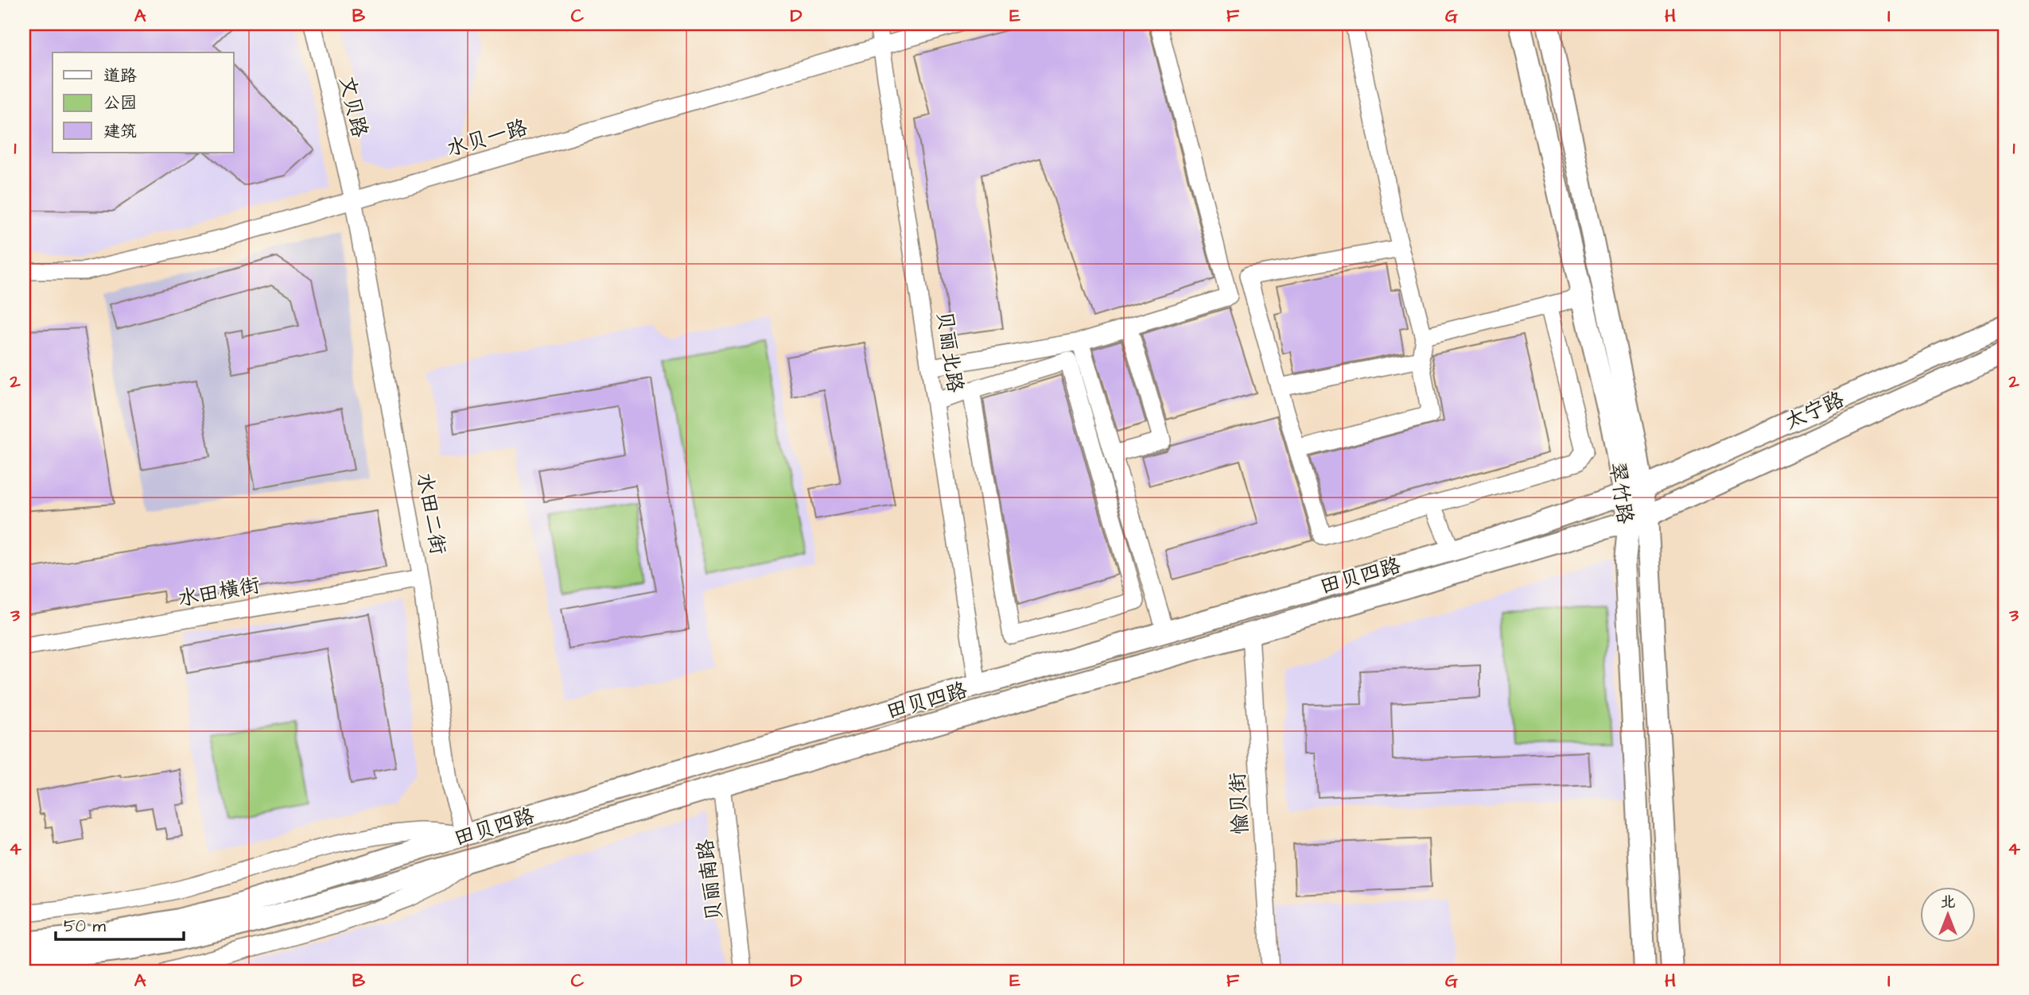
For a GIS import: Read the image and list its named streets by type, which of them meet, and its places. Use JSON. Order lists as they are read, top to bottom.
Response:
{
  "streets": {
    "main road": ["太宁路", "翠竹路", "田贝四路"],
    "street": [
      "文贝路",
      "水贝一路",
      "贝丽北路",
      "水田二街",
      "水田横街",
      "愉贝街",
      "贝丽南路"
    ]
  },
  "crossings": [
    ["文贝路", "水贝一路"],
    ["文贝路", "水田二街"],
    ["水贝一路", "贝丽北路"],
    ["水贝一路", "水田二街"],
    ["贝丽北路", "田贝四路"],
    ["太宁路", "翠竹路"],
    ["太宁路", "田贝四路"],
    ["翠竹路", "田贝四路"],
    ["水田二街", "田贝四路"],
    ["水田二街", "水田横街"],
    ["田贝四路", "愉贝街"],
    ["田贝四路", "贝丽南路"]
  ],
  "legend": ["道路", "公园", "建筑"],
  "scale_bar": "50 m",
  "north": "top",
  "grid": {
    "columns": [
      "A",
      "B",
      "C",
      "D",
      "E",
      "F",
      "G",
      "H",
      "I"
    ],
    "rows": [
      "1",
      "2",
      "3",
      "4"
    ]
  }
}
